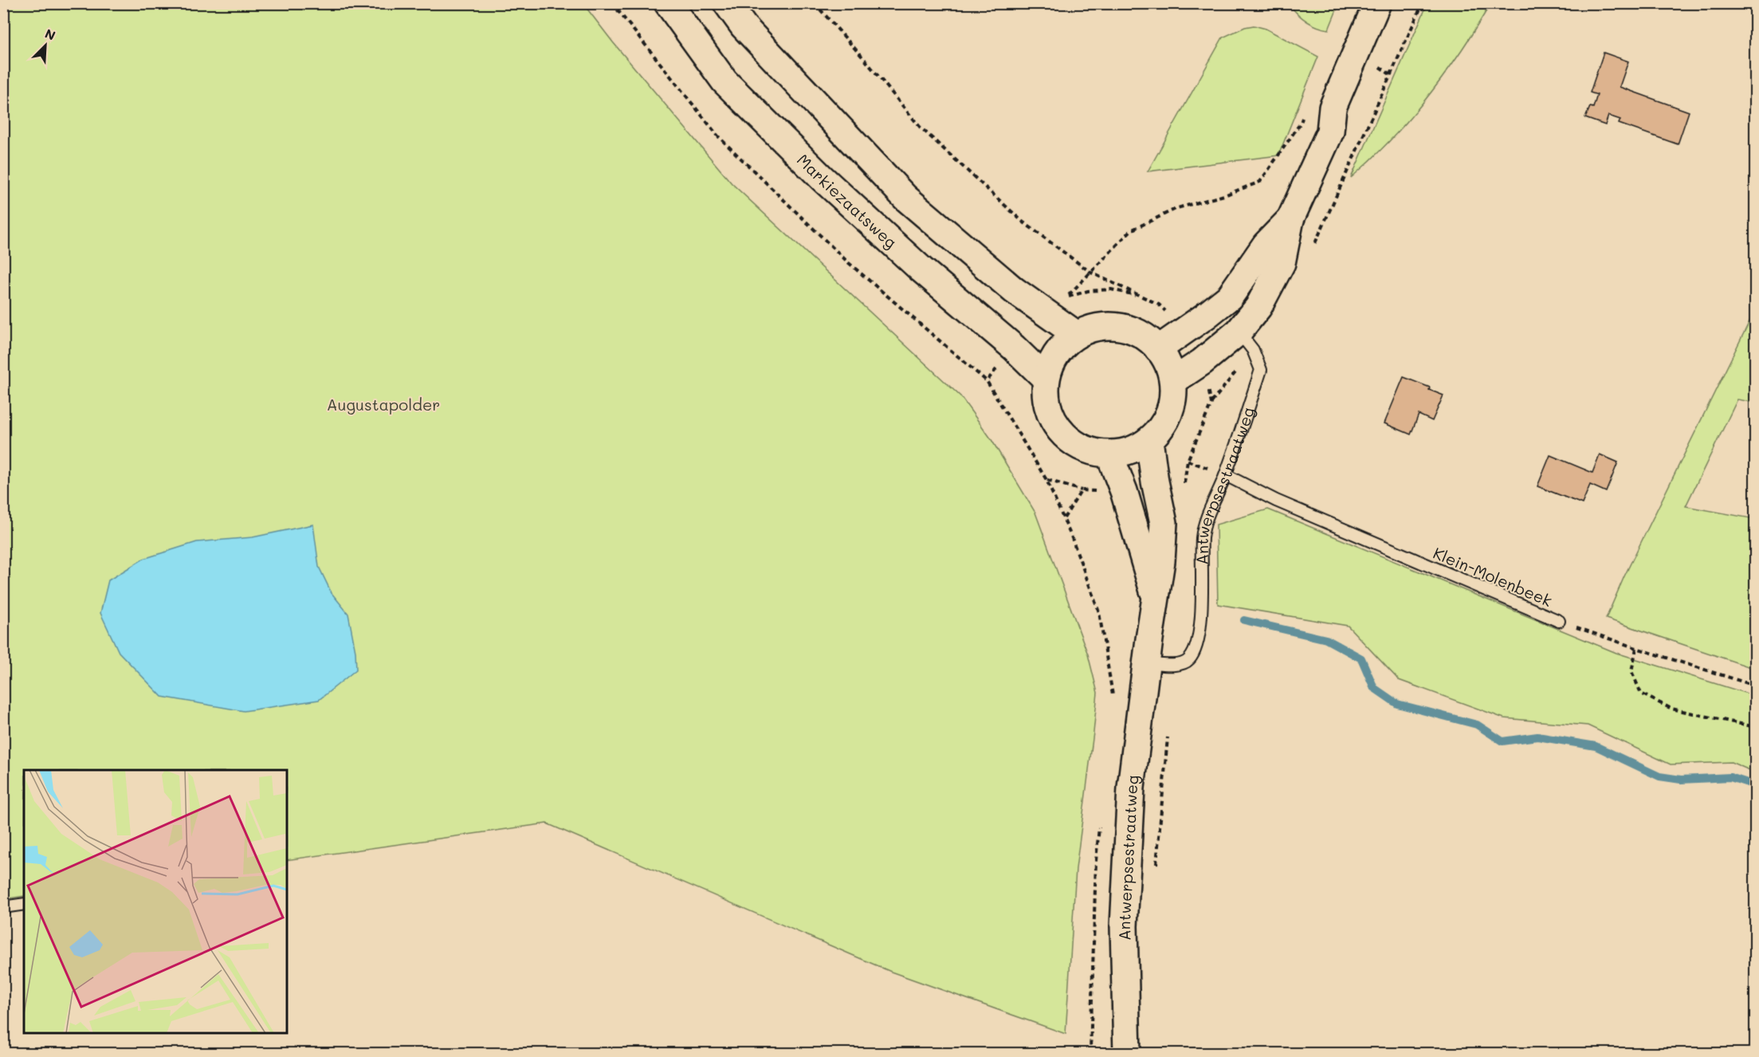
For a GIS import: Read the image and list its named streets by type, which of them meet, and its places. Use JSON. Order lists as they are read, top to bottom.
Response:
{
  "streets": {
    "main road": ["Markiezaatsweg", "Antwerpsestraatweg"],
    "lane": ["Klein-Molenbeek"]
  },
  "crossings": [
    ["Markiezaatsweg", "Antwerpsestraatweg"],
    ["Antwerpsestraatweg", "Klein-Molenbeek"]
  ],
  "parks": ["Augustapolder"],
  "north": "top right"
}
